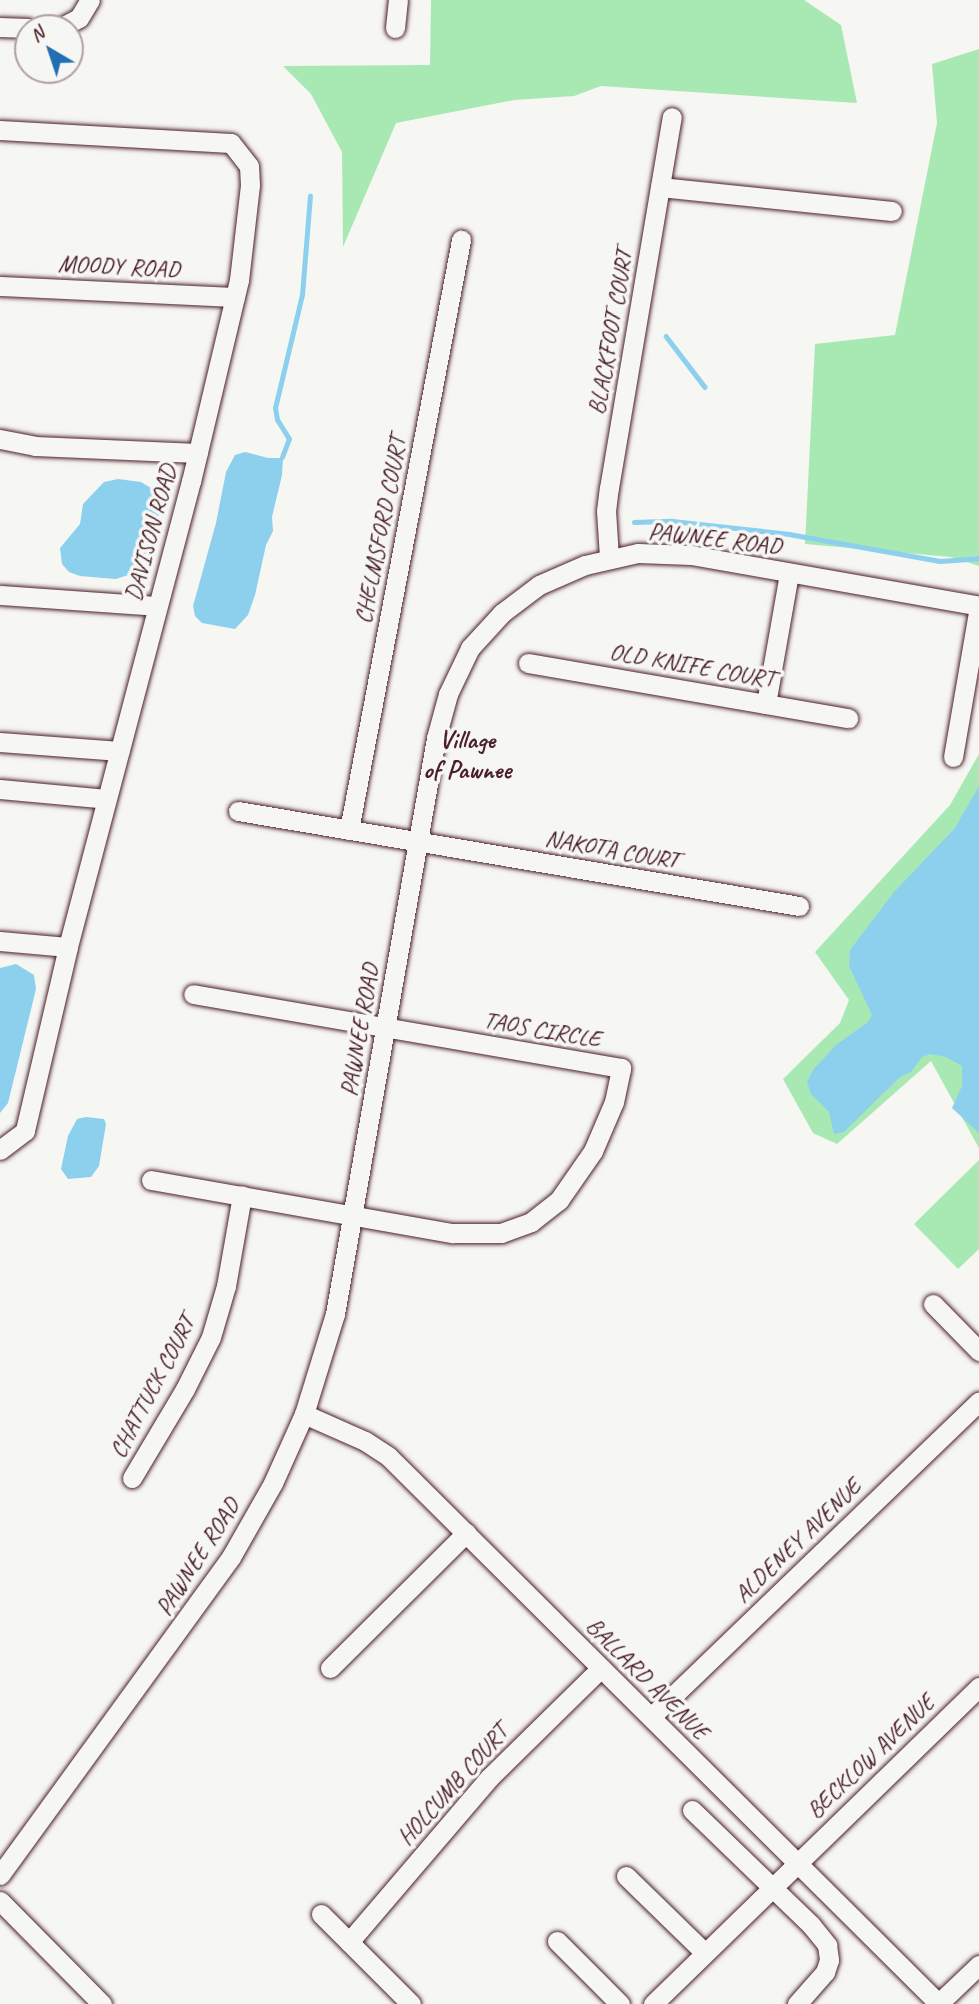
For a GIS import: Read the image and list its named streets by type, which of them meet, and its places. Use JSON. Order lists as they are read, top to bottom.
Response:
{
  "streets": {
    "street": [
      "MOODY ROAD",
      "BLACKFOOT COURT",
      "CHELMSFORD COURT",
      "DAVISON ROAD",
      "PAWNEE ROAD",
      "OLD KNIFE COURT",
      "NAKOTA COURT",
      "TAOS CIRCLE",
      "CHATTUCK COURT",
      "ALDENEY AVENUE",
      "BALLARD AVENUE",
      "BECKLOW AVENUE",
      "HOLCUMB COURT"
    ]
  },
  "crossings": [
    ["MOODY ROAD", "DAVISON ROAD"],
    ["BLACKFOOT COURT", "PAWNEE ROAD"],
    ["CHELMSFORD COURT", "NAKOTA COURT"],
    ["PAWNEE ROAD", "NAKOTA COURT"],
    ["PAWNEE ROAD", "TAOS CIRCLE"],
    ["PAWNEE ROAD", "BALLARD AVENUE"],
    ["ALDENEY AVENUE", "BALLARD AVENUE"],
    ["BALLARD AVENUE", "BECKLOW AVENUE"],
    ["BALLARD AVENUE", "HOLCUMB COURT"]
  ],
  "districts": ["Village of Pawnee"],
  "north": "top left"
}
